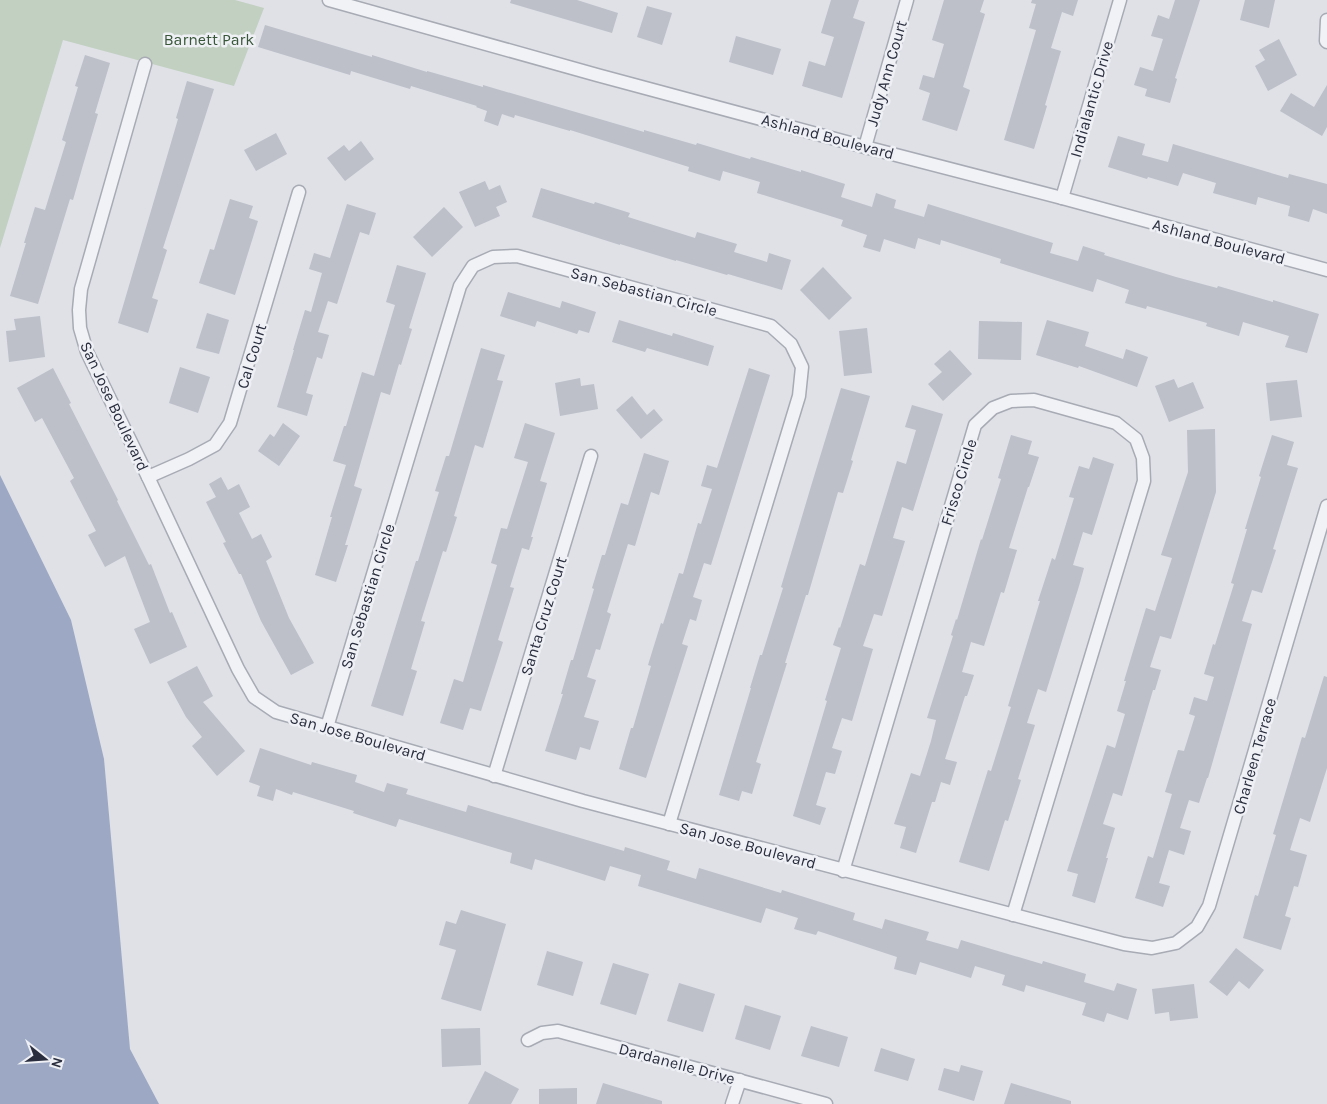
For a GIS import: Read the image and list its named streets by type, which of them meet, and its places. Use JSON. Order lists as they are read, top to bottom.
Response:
{
  "streets": {
    "street": [
      "Judy Ann Court",
      "Indialantic Drive",
      "Ashland Boulevard",
      "San Sebastian Circle",
      "Cal Court",
      "San Jose Boulevard",
      "Frisco Circle",
      "Santa Cruz Court",
      "Charleen Terrace",
      "Dardanelle Drive"
    ]
  },
  "crossings": [
    ["Judy Ann Court", "Ashland Boulevard"],
    ["Indialantic Drive", "Ashland Boulevard"],
    ["San Sebastian Circle", "San Jose Boulevard"],
    ["Cal Court", "San Jose Boulevard"],
    ["San Jose Boulevard", "Frisco Circle"],
    ["San Jose Boulevard", "Santa Cruz Court"],
    ["San Jose Boulevard", "Charleen Terrace"]
  ],
  "parks": ["Barnett Park"],
  "north": "right"
}
